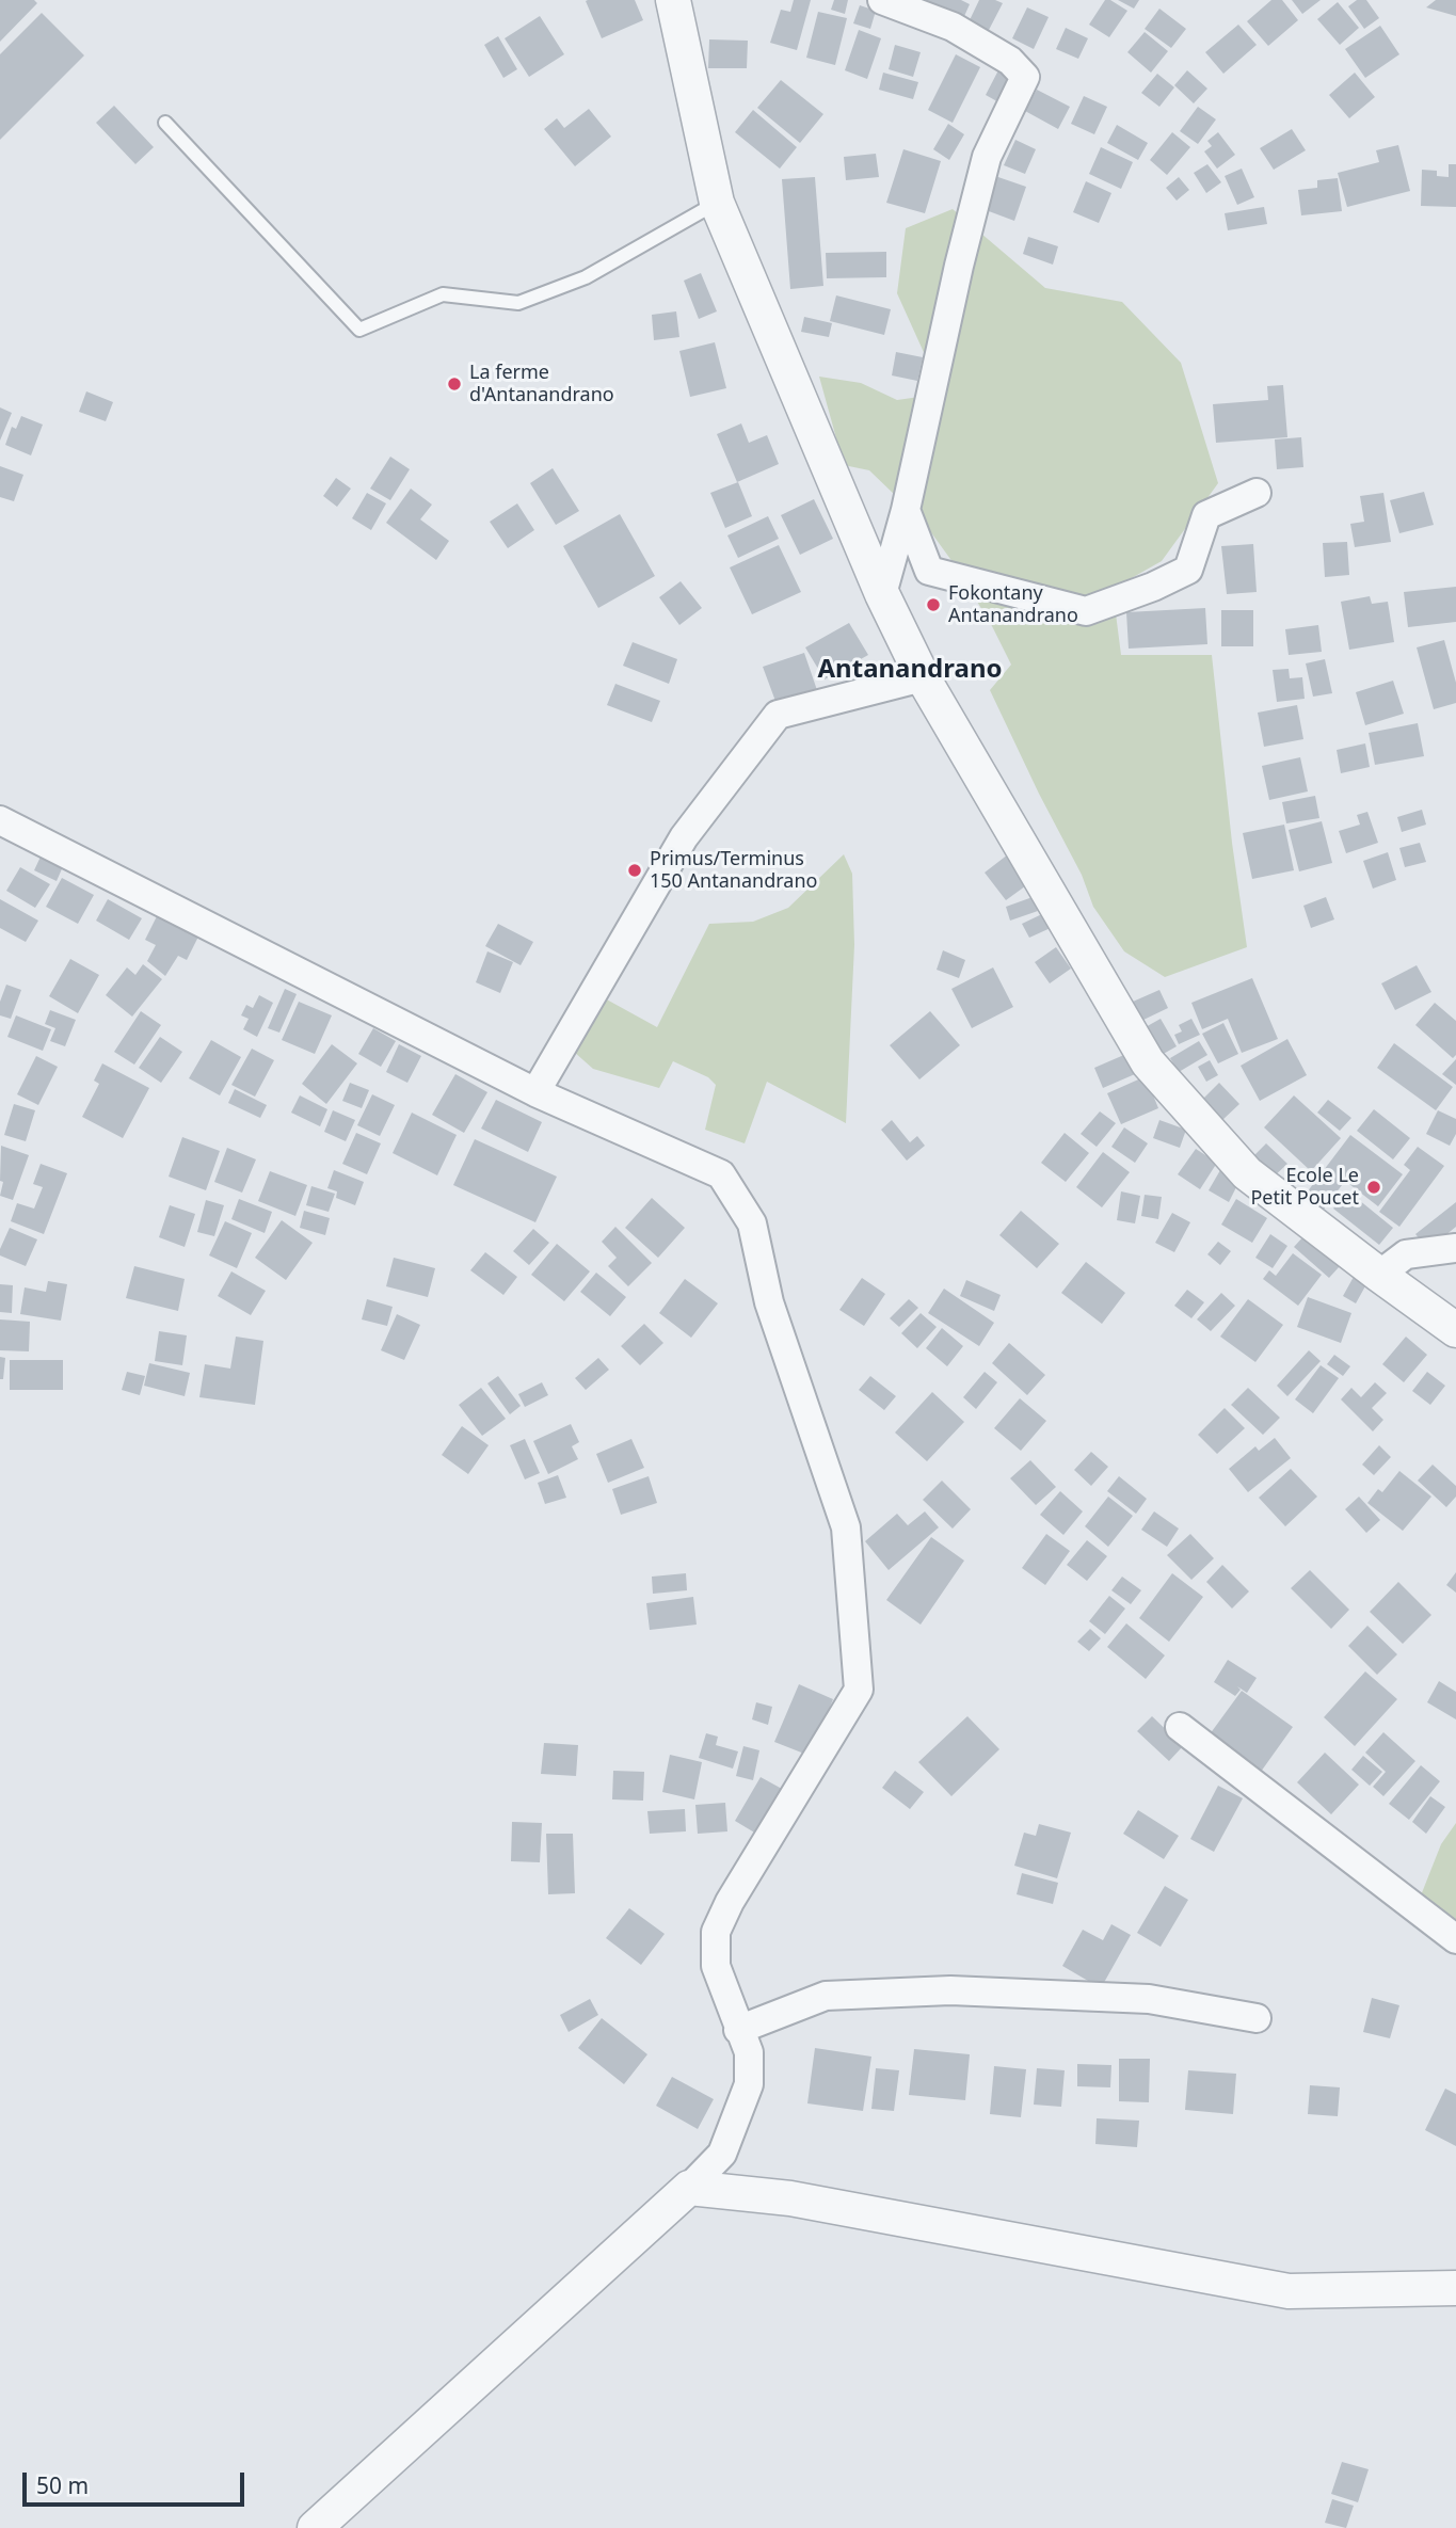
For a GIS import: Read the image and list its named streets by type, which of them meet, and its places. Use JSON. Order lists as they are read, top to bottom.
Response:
{
  "districts": ["Antanandrano"],
  "places": [
    "La ferme d'Antanandrano",
    "Fokontany Antanandrano",
    "Primus/Terminus 150 Antanandrano",
    "Ecole Le Petit Poucet"
  ],
  "scale_bar": "50 m"
}
